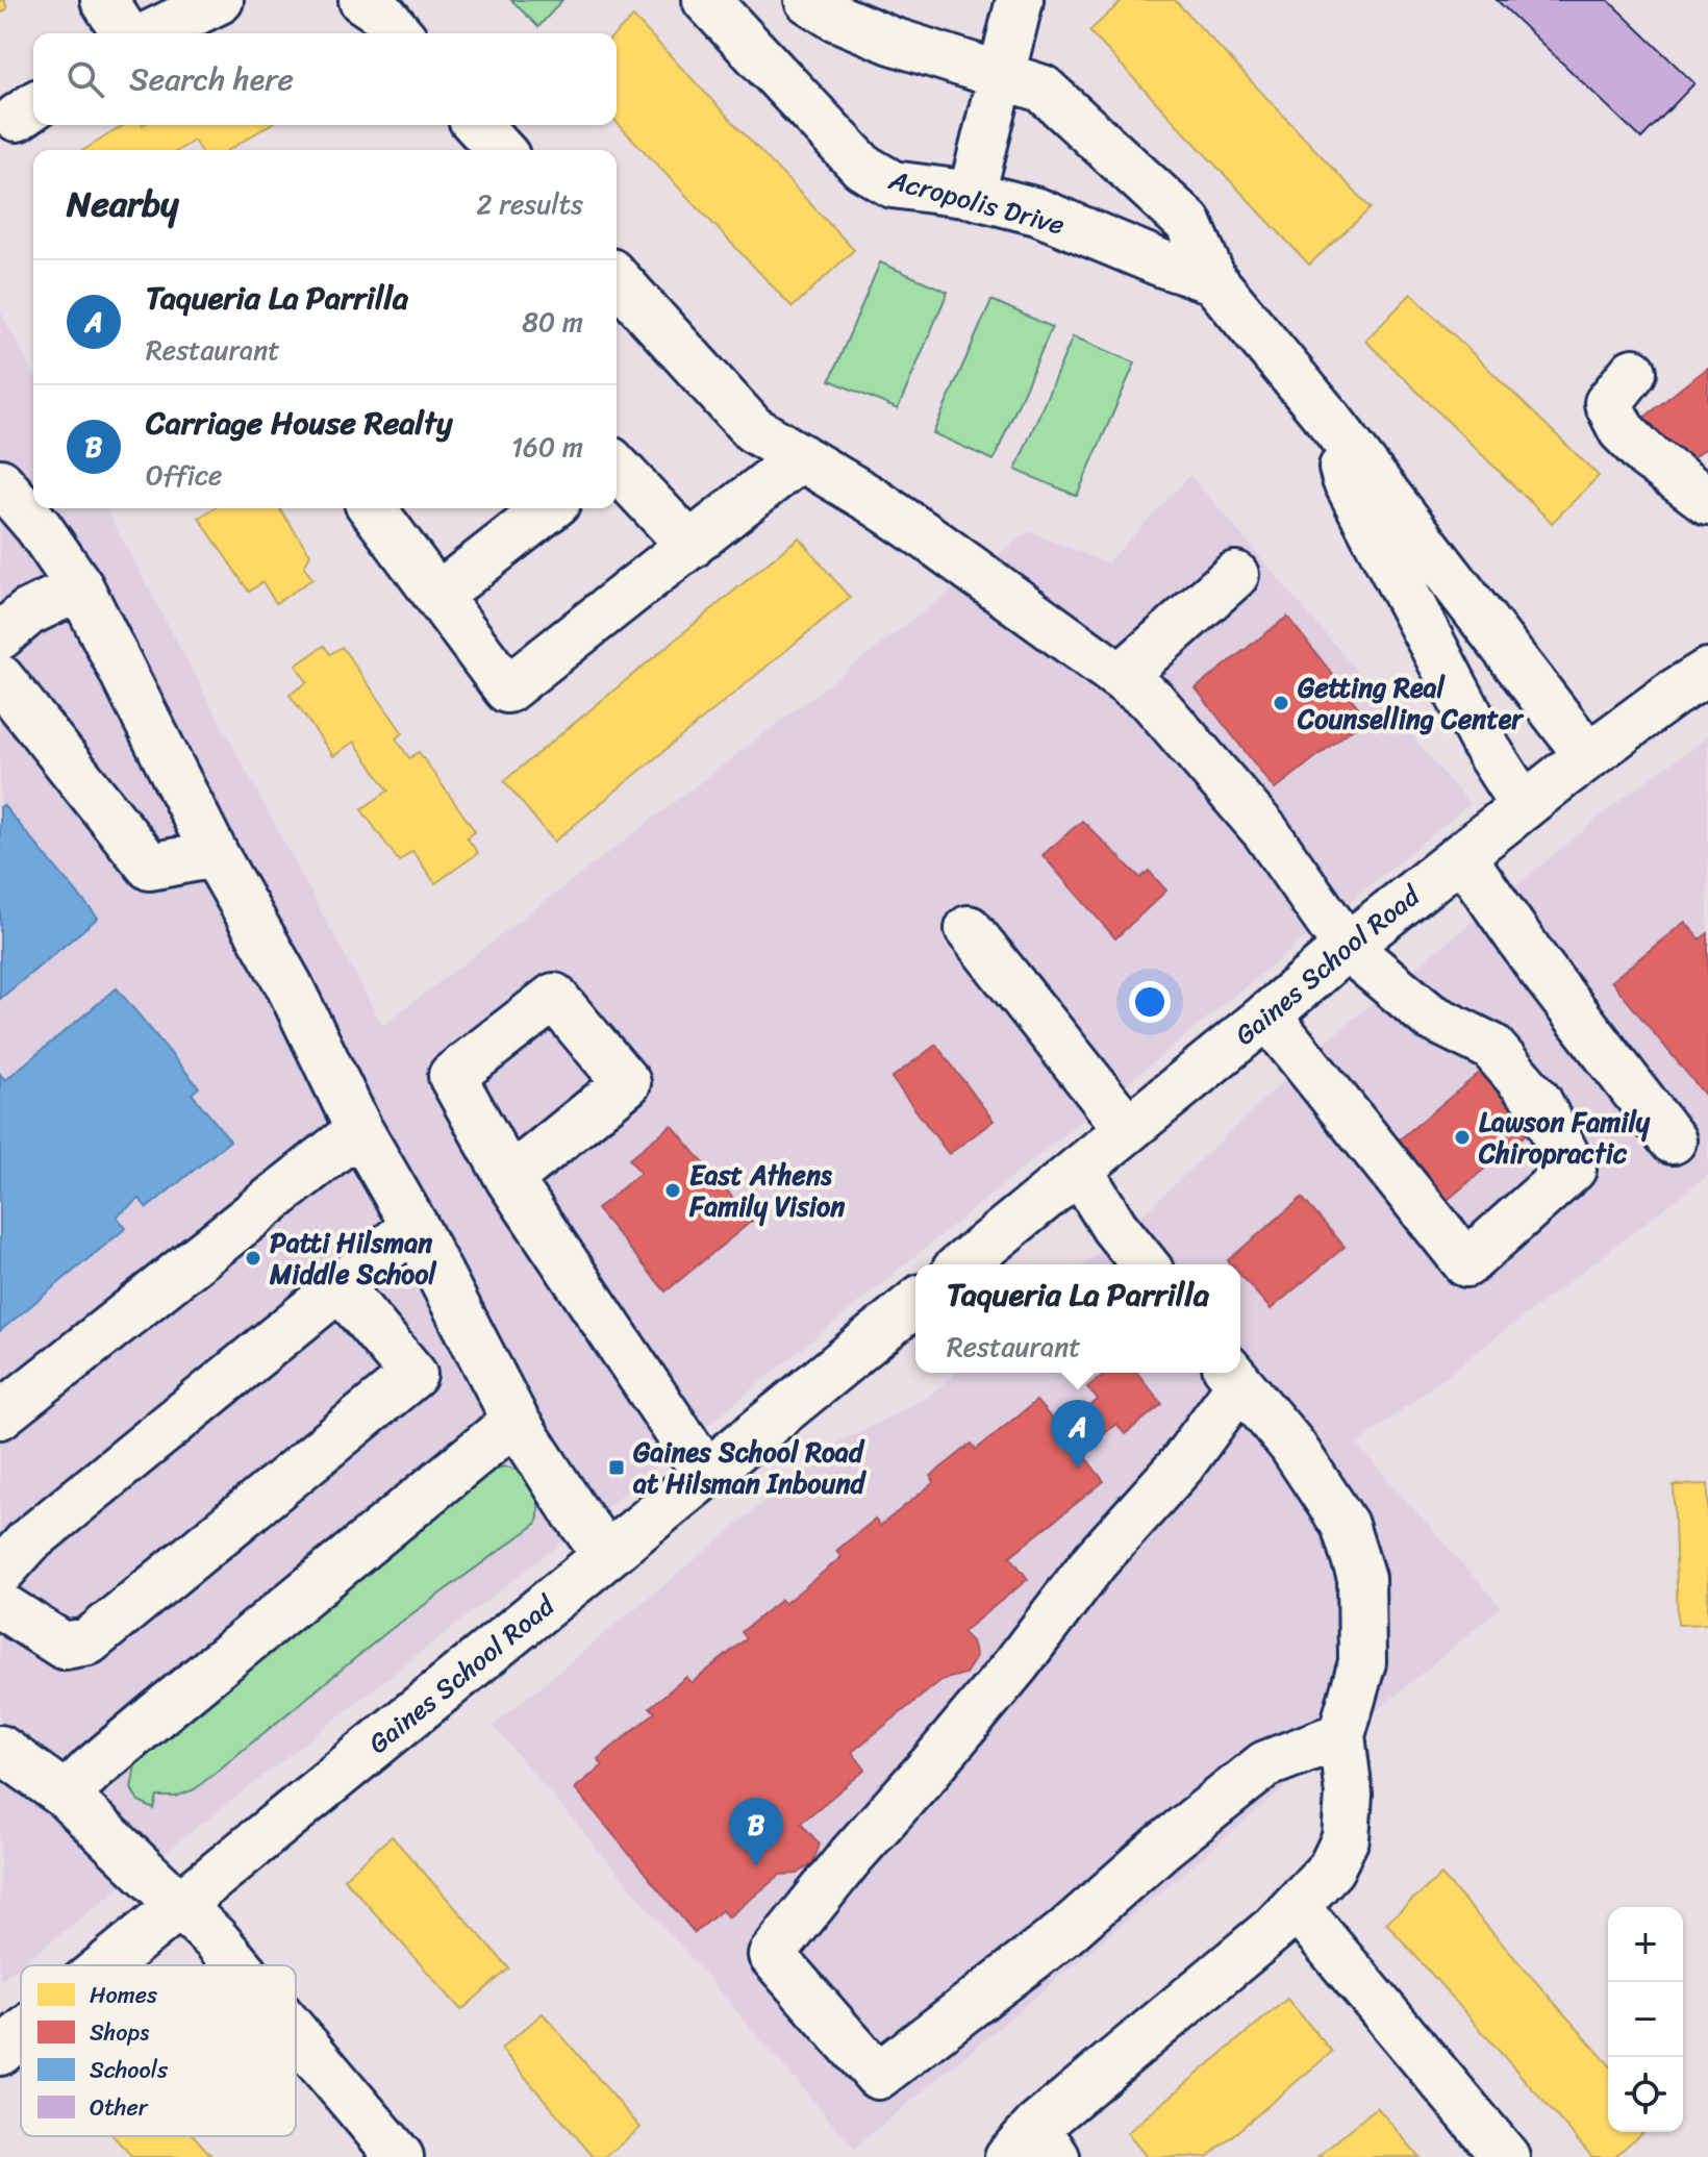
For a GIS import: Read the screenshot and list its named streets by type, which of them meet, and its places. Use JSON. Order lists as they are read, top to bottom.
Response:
{
  "streets": {
    "main road": ["Acropolis Drive", "Gaines School Road"]
  },
  "places": {
    "other": [
      "Getting Real Counselling Center",
      "Lawson Family Chiropractic",
      "East Athens Family Vision",
      "Patti Hilsman Middle School"
    ],
    "transit": ["Gaines School Road at Hilsman Inbound"]
  },
  "legend": [
    "Homes",
    "Shops",
    "Schools",
    "Other"
  ],
  "page": {
    "search": "Search here",
    "heading": ["Nearby", "2 results"],
    "list": [
      {
        "mark": "A",
        "name": "Taqueria La Parrilla",
        "note": "Restaurant",
        "value": "80 m"
      },
      {
        "mark": "B",
        "name": "Carriage House Realty",
        "note": "Office",
        "value": "160 m"
      }
    ],
    "popup": ["Taqueria La Parrilla", "Restaurant"],
    "pins": ["A", "B"],
    "map_buttons": ["+", "−"]
  }
}
